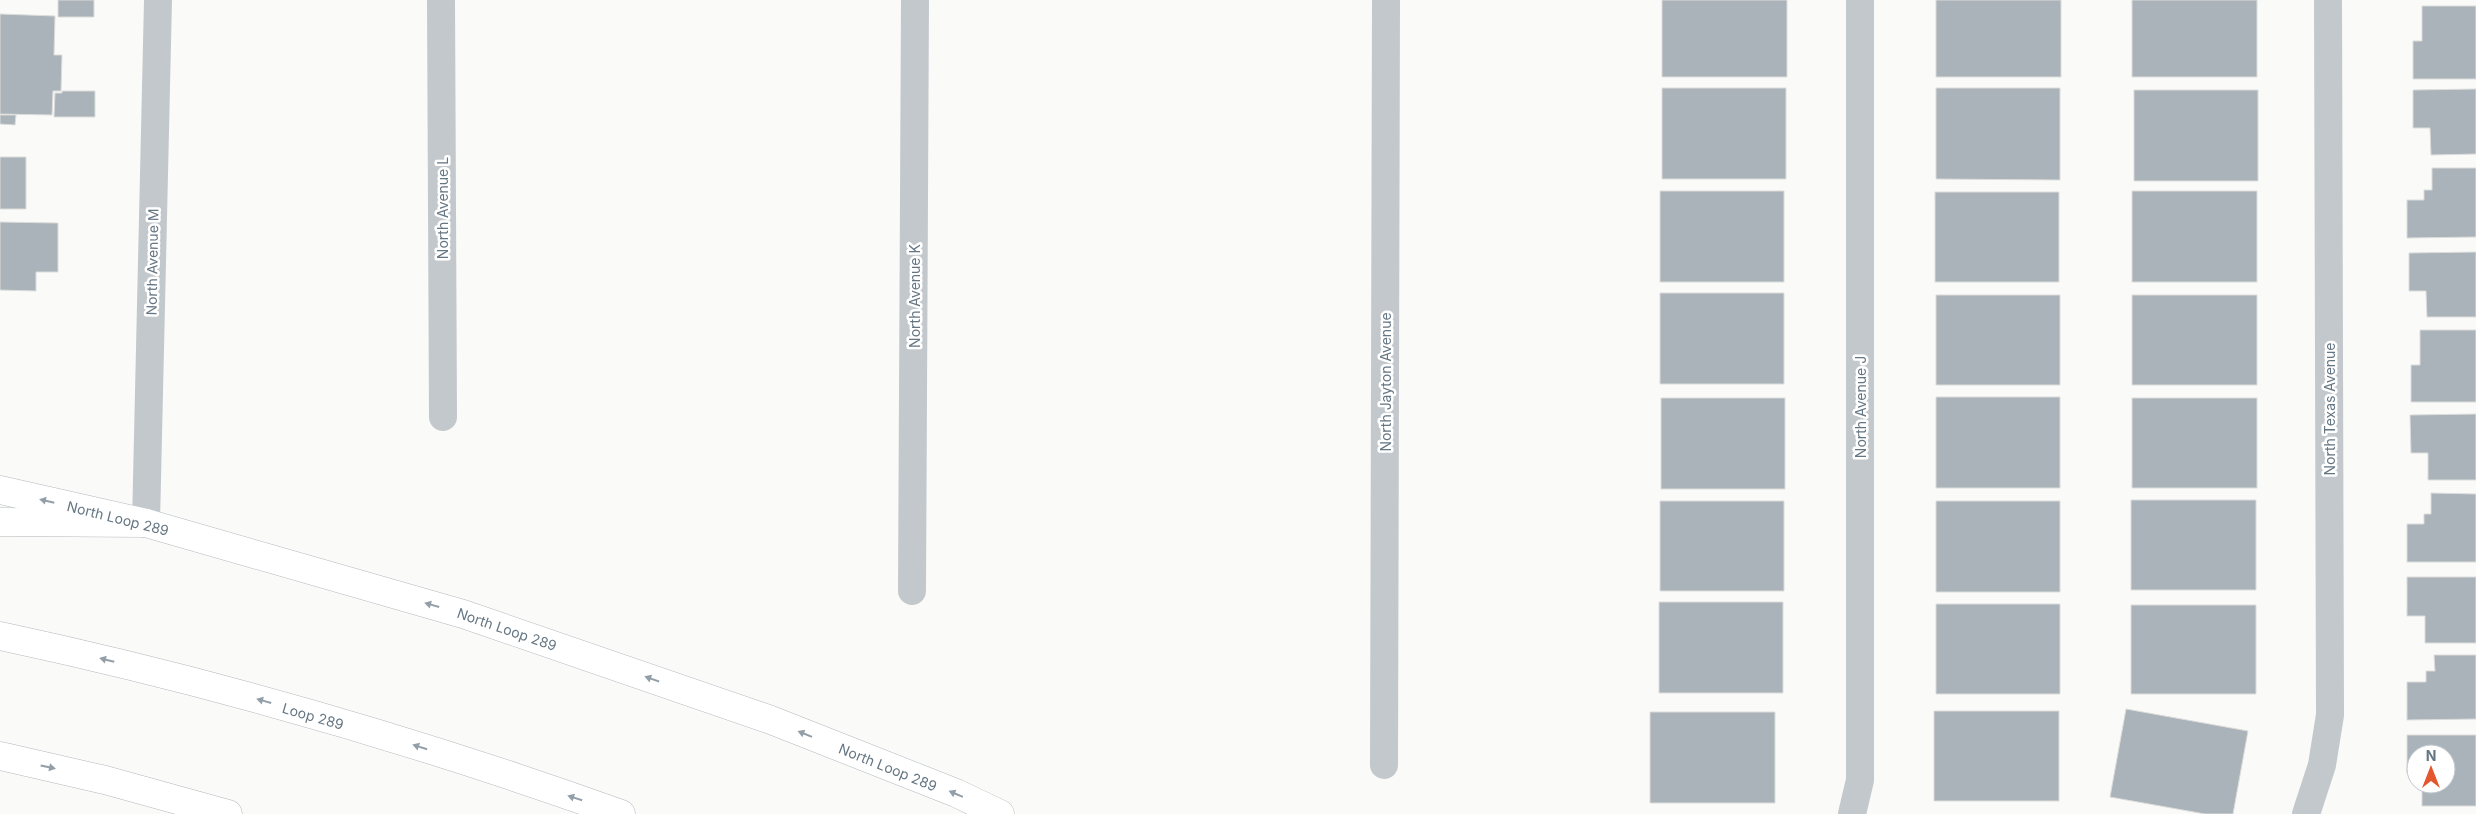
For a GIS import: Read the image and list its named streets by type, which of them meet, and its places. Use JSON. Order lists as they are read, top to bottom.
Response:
{
  "streets": {
    "main road": ["North Loop 289", "Loop 289"],
    "street": [
      "North Avenue L",
      "North Avenue M",
      "North Avenue K",
      "North Jayton Avenue",
      "North Avenue J",
      "North Texas Avenue"
    ]
  },
  "crossings": [
    ["North Avenue M", "North Loop 289"]
  ],
  "one_way": ["North Loop 289"],
  "north": "top"
}
